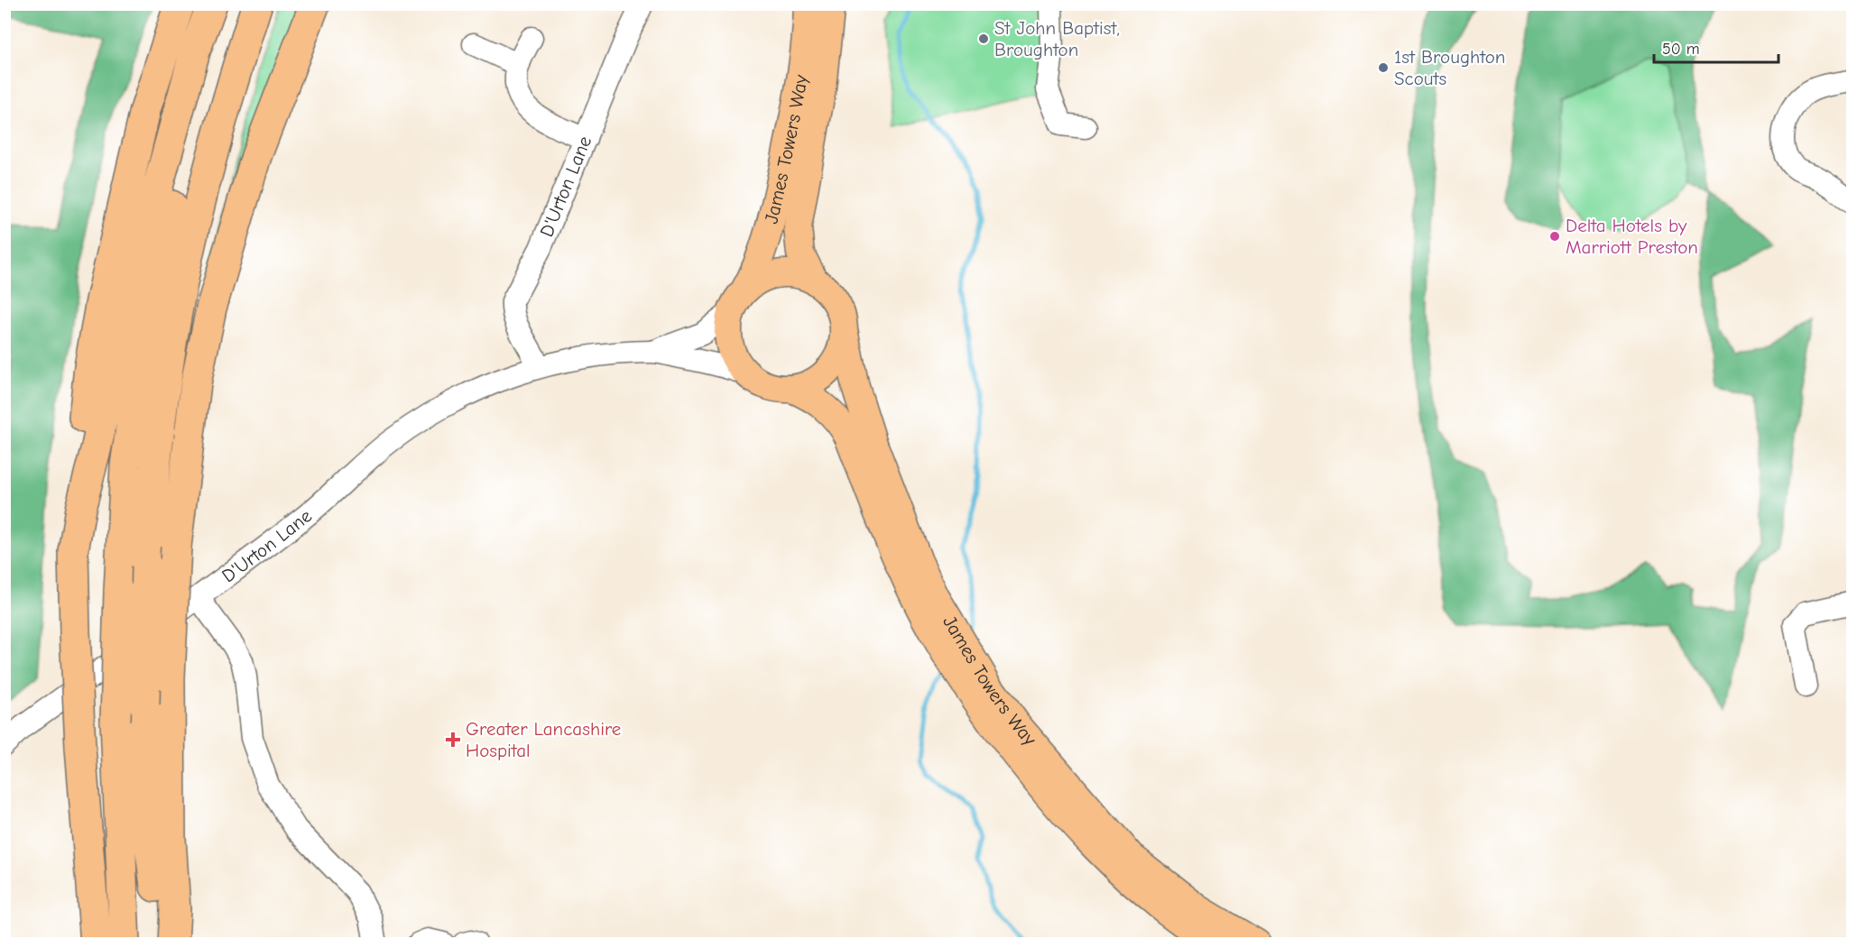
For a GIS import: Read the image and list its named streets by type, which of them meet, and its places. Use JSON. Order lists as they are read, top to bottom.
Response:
{
  "streets": {
    "main road": ["James Towers Way"],
    "street": ["D'Urton Lane"]
  },
  "crossings": [
    ["James Towers Way", "D'Urton Lane"]
  ],
  "places": {
    "other": ["St John Baptist, Broughton", "1st Broughton Scouts", "Delta Hotels by Marriott Preston"],
    "health": ["Greater Lancashire Hospital"]
  },
  "scale_bar": "50 m"
}
